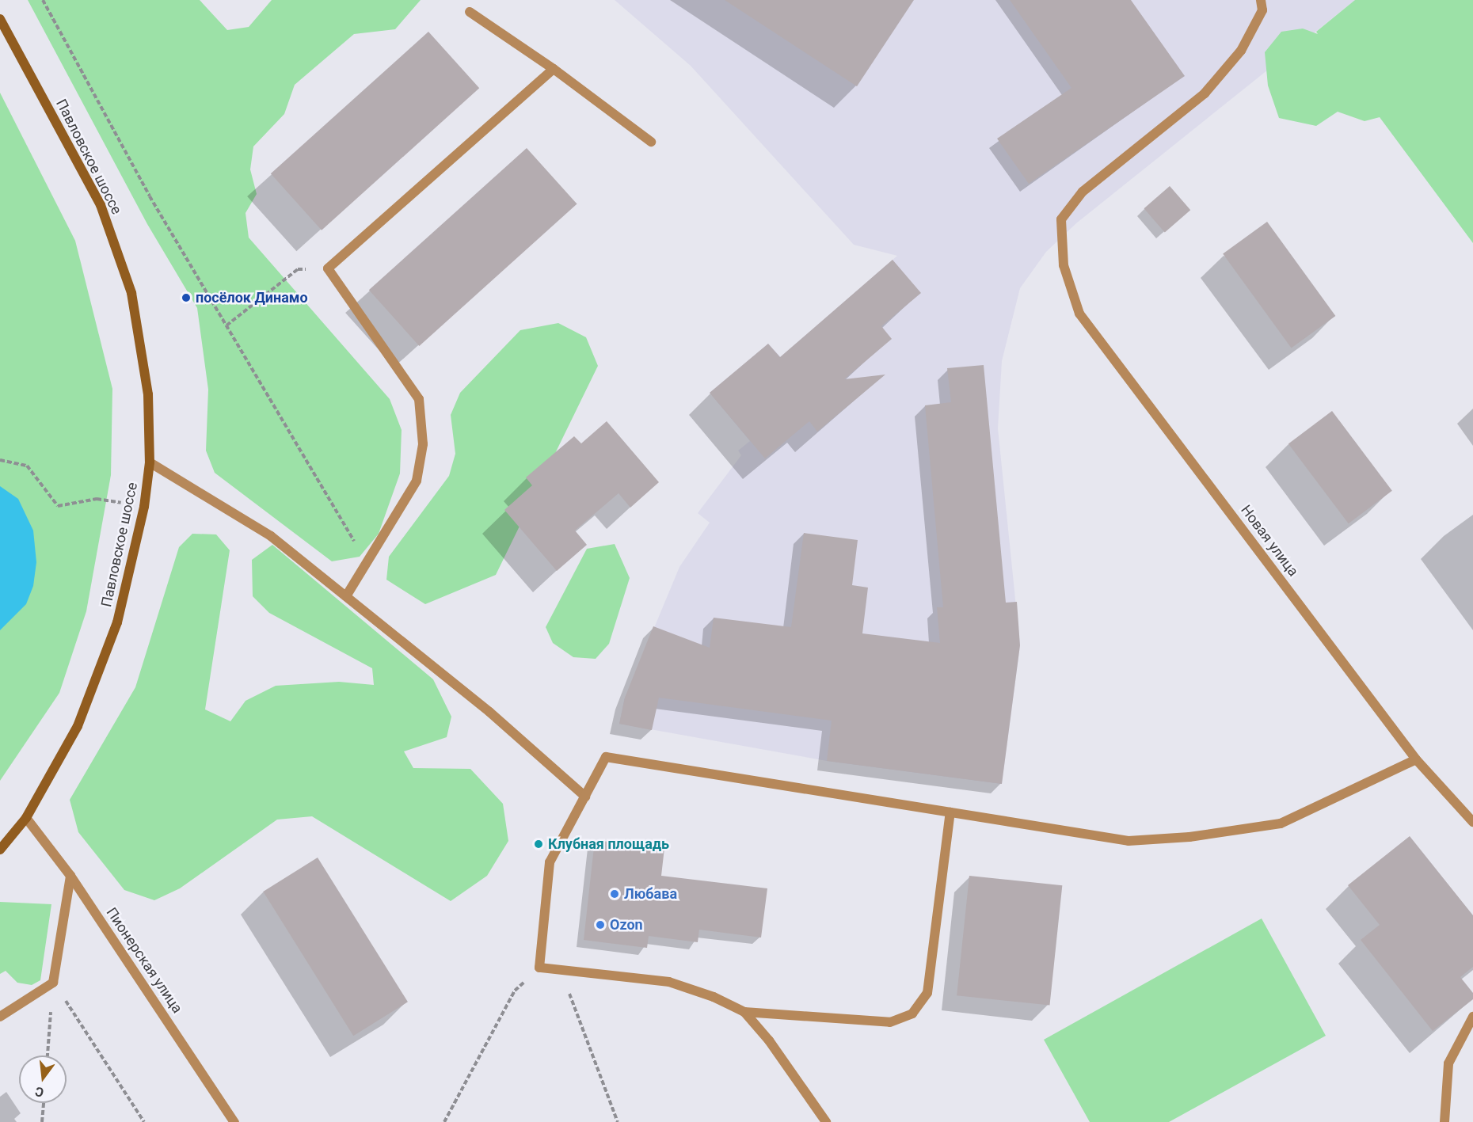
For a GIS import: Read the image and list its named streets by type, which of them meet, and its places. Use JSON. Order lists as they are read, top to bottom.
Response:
{
  "streets": {
    "main road": ["Павловское шоссе"],
    "street": ["Новая улица", "Пионерская улица"]
  },
  "crossings": [
    ["Павловское шоссе", "Пионерская улица"]
  ],
  "places": [
    "посёлок Динамо",
    "Клубная площадь",
    "Любава",
    "Ozon"
  ],
  "north": "bottom"
}
